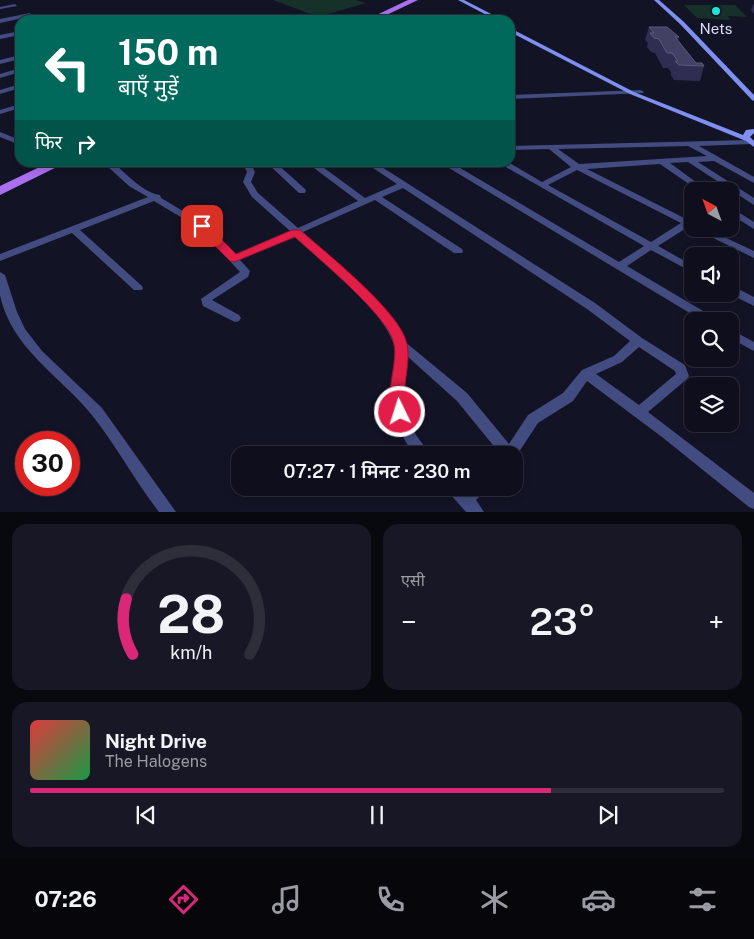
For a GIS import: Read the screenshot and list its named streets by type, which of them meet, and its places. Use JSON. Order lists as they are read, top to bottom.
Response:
{
  "places": ["Nets"],
  "north": "top left",
  "page": {
    "turn": ["150 m", "बाएँ मुड़ें"],
    "then": "फिर",
    "limit": "30",
    "trip": "07:27 · 1 मिनट · 230 m",
    "tile": "एसी",
    "heat": ["−", "23°", "+"],
    "song": ["Night Drive", "The Halogens"],
    "tabs": "07:26",
    "gauge": ["28", "km/h"]
  }
}
